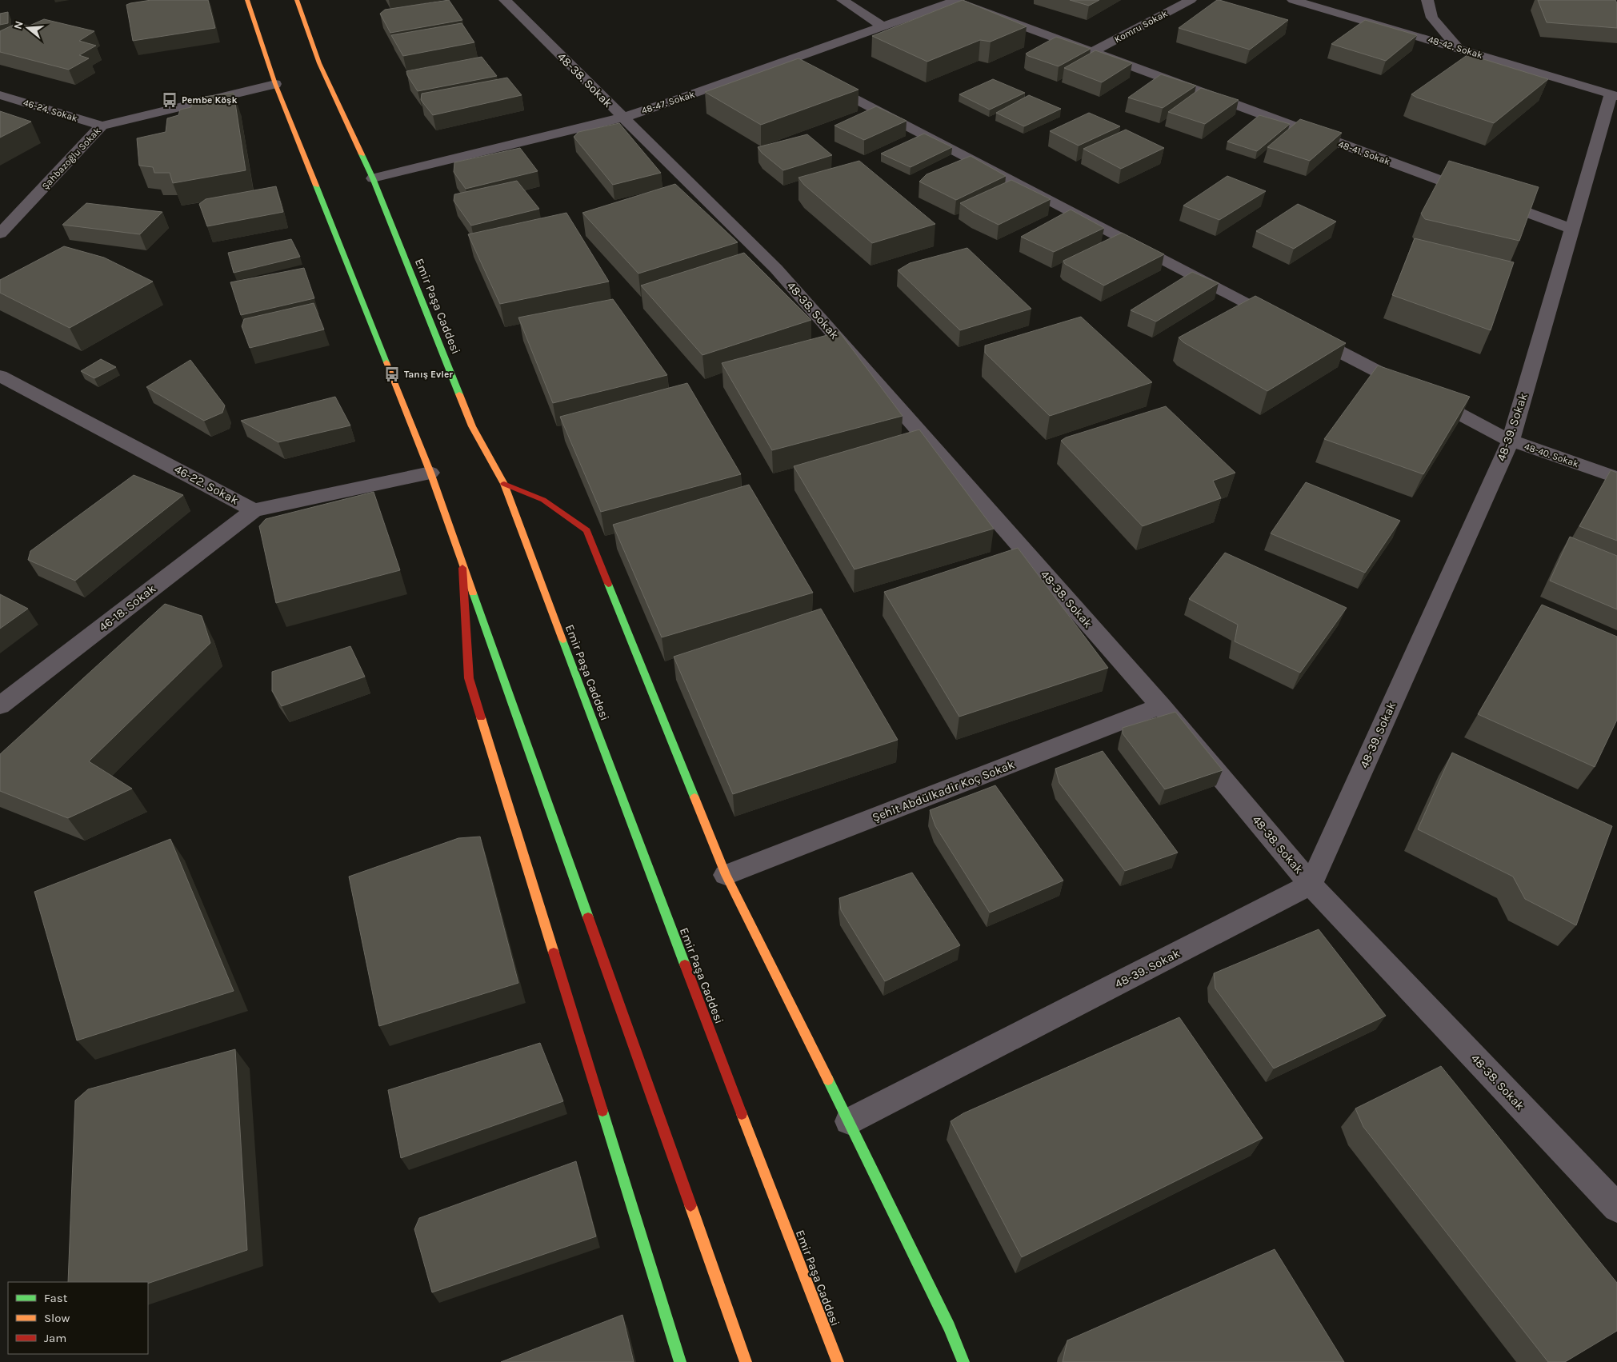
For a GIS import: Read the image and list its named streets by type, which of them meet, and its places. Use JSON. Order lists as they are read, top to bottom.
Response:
{
  "streets": {
    "main road": ["Emir Paşa Caddesi"],
    "street": [
      "Komru Sokak",
      "48-42. Sokak",
      "48-38. Sokak",
      "48-47. Sokak",
      "46-24. Sokak",
      "48-41. Sokak",
      "Şahbazoğlu Sokak",
      "48-39. Sokak",
      "48-40. Sokak",
      "46-22. Sokak",
      "46-18. Sokak",
      "Şehit Abdülkadir Koç Sokak"
    ]
  },
  "crossings": [
    ["Komru Sokak", "48-41. Sokak"],
    ["48-42. Sokak", "48-39. Sokak"],
    ["48-38. Sokak", "48-47. Sokak"],
    ["48-38. Sokak", "48-39. Sokak"],
    ["48-38. Sokak", "Şehit Abdülkadir Koç Sokak"],
    ["48-47. Sokak", "48-41. Sokak"],
    ["48-47. Sokak", "Emir Paşa Caddesi"],
    ["46-24. Sokak", "Şahbazoğlu Sokak"],
    ["48-41. Sokak", "48-39. Sokak"],
    ["48-39. Sokak", "48-40. Sokak"],
    ["46-22. Sokak", "46-18. Sokak"]
  ],
  "places": {
    "bus stop": ["Pembe Köşk", "Tanış Evler"]
  },
  "legend": ["Fast", "Slow", "Jam"],
  "north": "left"
}
